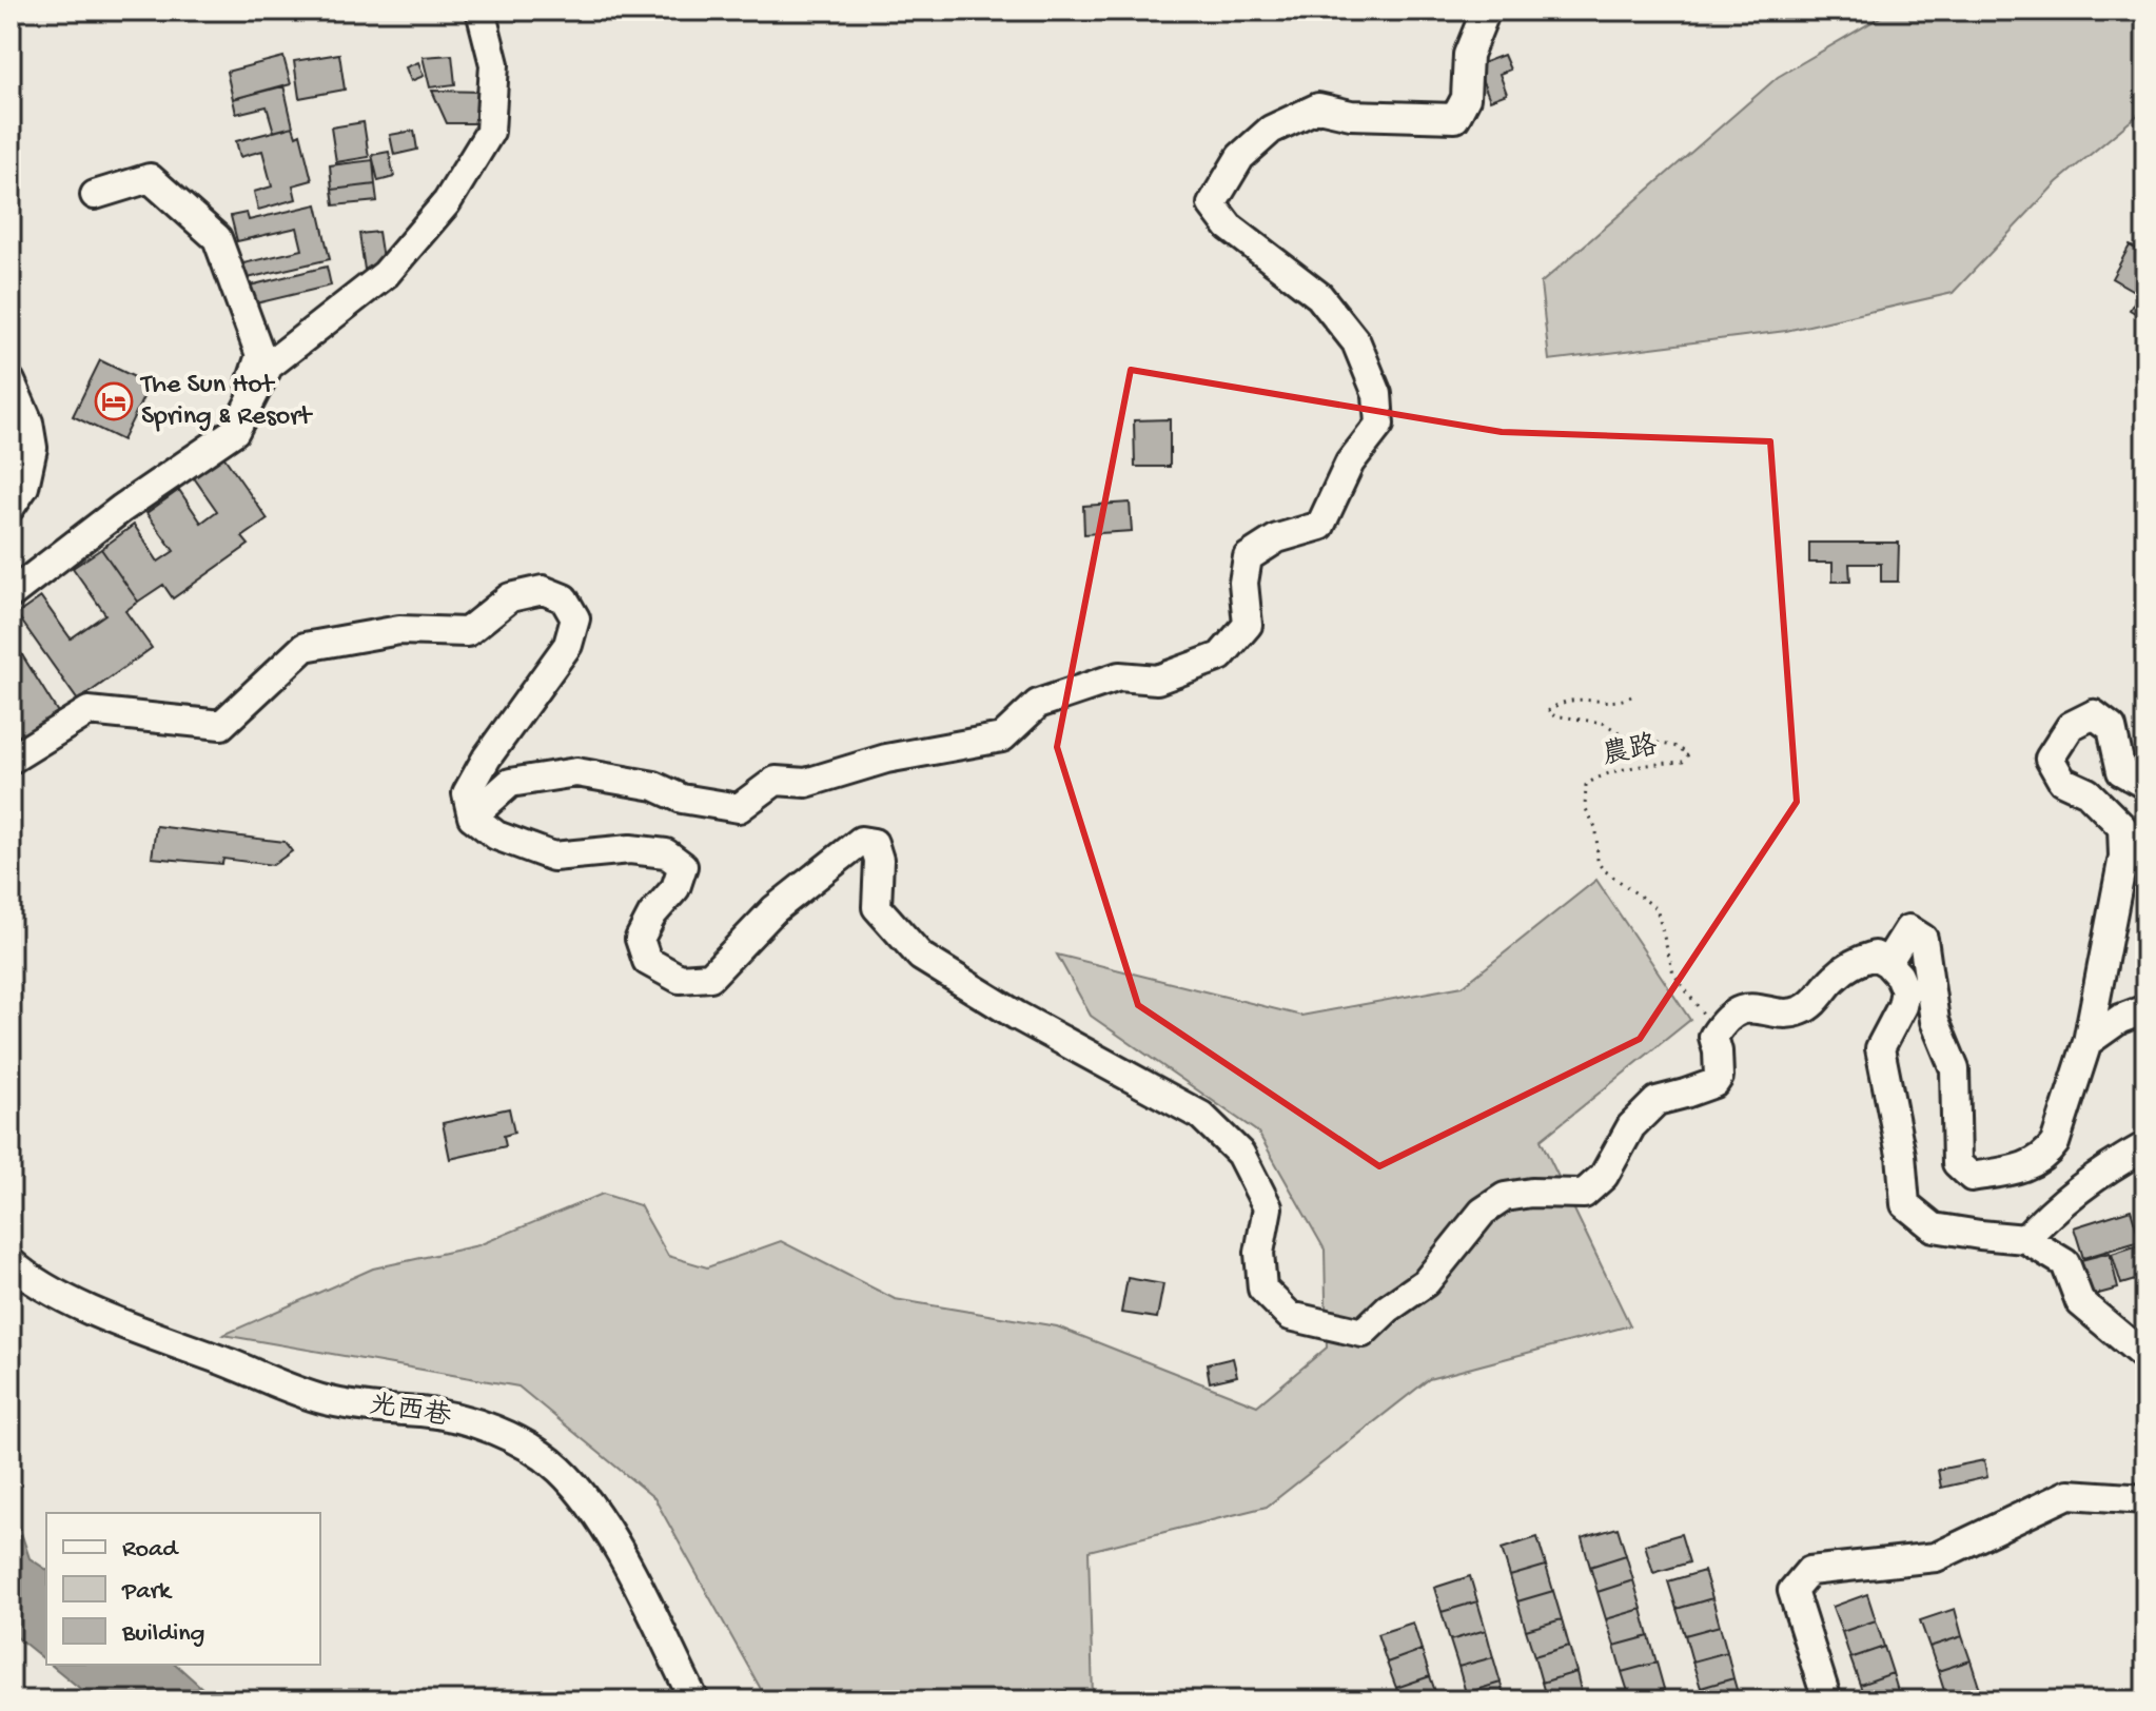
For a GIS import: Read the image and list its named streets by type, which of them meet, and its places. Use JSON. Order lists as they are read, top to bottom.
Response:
{
  "streets": {
    "lane": ["光西巷"],
    "path": ["農路"]
  },
  "places": {
    "hotel": ["The Sun Hot Spring & Resort"]
  },
  "legend": ["Road", "Park", "Building"]
}
